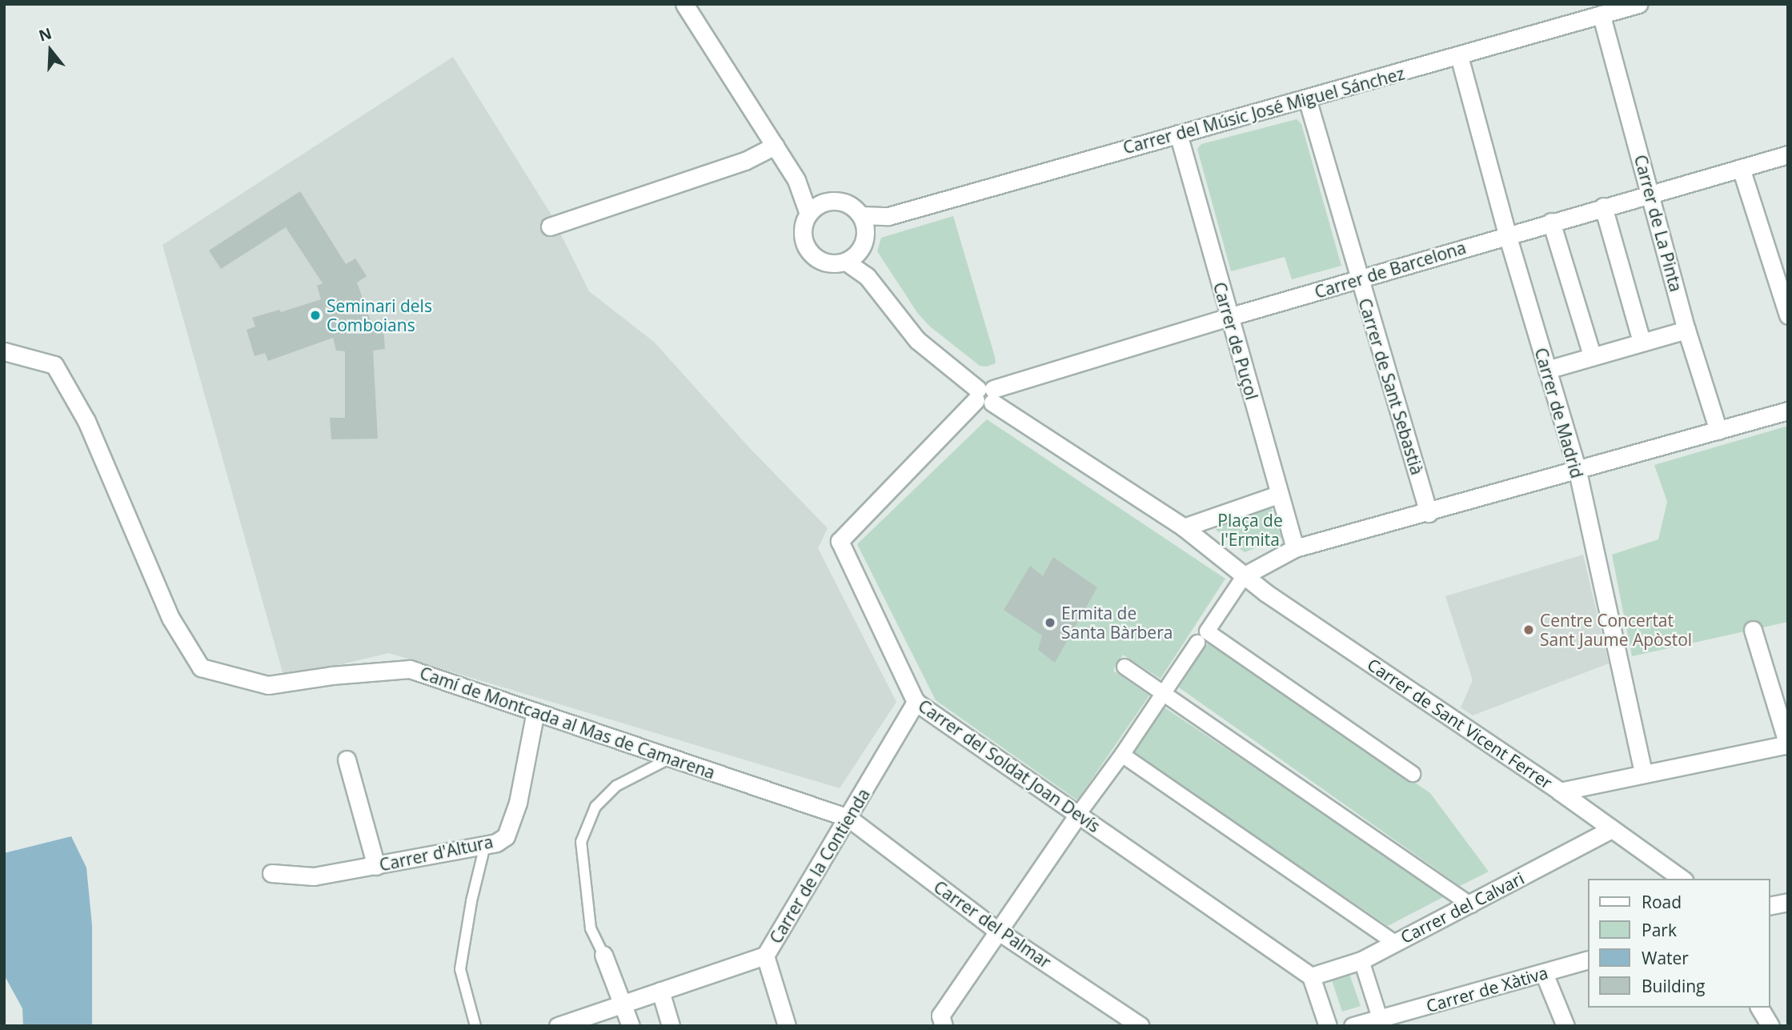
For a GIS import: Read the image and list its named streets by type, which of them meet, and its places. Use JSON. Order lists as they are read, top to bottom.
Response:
{
  "streets": {
    "street": [
      "Carrer del Músic José Miguel Sánchez",
      "Carrer de La Pinta",
      "Carrer de Barcelona",
      "Carrer de Puçol",
      "Carrer de Sant Sebastià",
      "Carrer de Madrid",
      "Camí de Montcada al Mas de Camarena",
      "Carrer de Sant Vicent Ferrer",
      "Carrer del Soldat Joan Devís",
      "Carrer d'Altura",
      "Carrer de la Contienda",
      "Carrer del Calvari",
      "Carrer del Palmar",
      "Carrer de Xàtiva"
    ]
  },
  "crossings": [
    ["Carrer del Músic José Miguel Sánchez", "Carrer de La Pinta"],
    ["Carrer del Músic José Miguel Sánchez", "Carrer de Puçol"],
    ["Carrer del Músic José Miguel Sánchez", "Carrer de Sant Sebastià"],
    ["Carrer del Músic José Miguel Sánchez", "Carrer de Madrid"],
    ["Carrer de La Pinta", "Carrer de Barcelona"],
    ["Carrer de Barcelona", "Carrer de Puçol"],
    ["Carrer de Barcelona", "Carrer de Sant Sebastià"],
    ["Carrer de Barcelona", "Carrer de Madrid"],
    ["Carrer de Barcelona", "Carrer de Sant Vicent Ferrer"],
    ["Carrer de Barcelona", "Carrer del Soldat Joan Devís"],
    ["Camí de Montcada al Mas de Camarena", "Carrer d'Altura"],
    ["Camí de Montcada al Mas de Camarena", "Carrer de la Contienda"],
    ["Camí de Montcada al Mas de Camarena", "Carrer del Palmar"],
    ["Carrer de Sant Vicent Ferrer", "Carrer del Soldat Joan Devís"],
    ["Carrer de Sant Vicent Ferrer", "Carrer del Calvari"],
    ["Carrer del Soldat Joan Devís", "Carrer de la Contienda"],
    ["Carrer del Soldat Joan Devís", "Carrer del Calvari"],
    ["Carrer de la Contienda", "Carrer del Palmar"]
  ],
  "parks": ["Plaça de l'Ermita"],
  "places": ["Seminari dels Comboians", "Ermita de Santa Bàrbera", "Centre Concertat Sant Jaume Apòstol"],
  "legend": [
    "Road",
    "Park",
    "Water",
    "Building"
  ],
  "north": "top"
}
